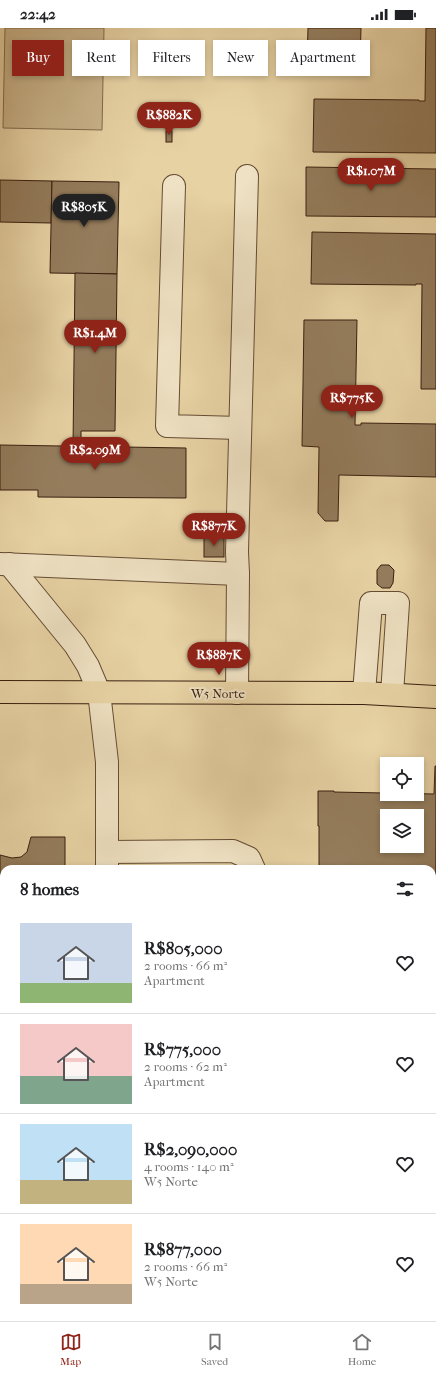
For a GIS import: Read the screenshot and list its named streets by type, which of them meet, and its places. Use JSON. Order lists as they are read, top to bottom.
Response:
{
  "streets": {
    "main road": ["W5 Norte"]
  },
  "page": {
    "status": "22:42",
    "chip": [
      "Buy",
      "Rent",
      "Filters",
      "New",
      "Apartment"
    ],
    "price": [
      "R$882K",
      "R$1.07M",
      "R$805K",
      "R$1.4M",
      "R$775K",
      "R$2.09M",
      "R$877K",
      "R$887K"
    ],
    "heading": "8 homes",
    "list": [
      {
        "name": "R$805,000",
        "note": "2 rooms · 66 m² · Apartment"
      },
      {
        "name": "R$775,000",
        "note": "2 rooms · 62 m² · Apartment"
      },
      {
        "name": "R$2,090,000",
        "note": "4 rooms · 140 m² · W5 Norte"
      },
      {
        "name": "R$877,000",
        "note": "2 rooms · 66 m² · W5 Norte"
      }
    ],
    "tabs": ["Map", "Saved", "Home"]
  }
}
